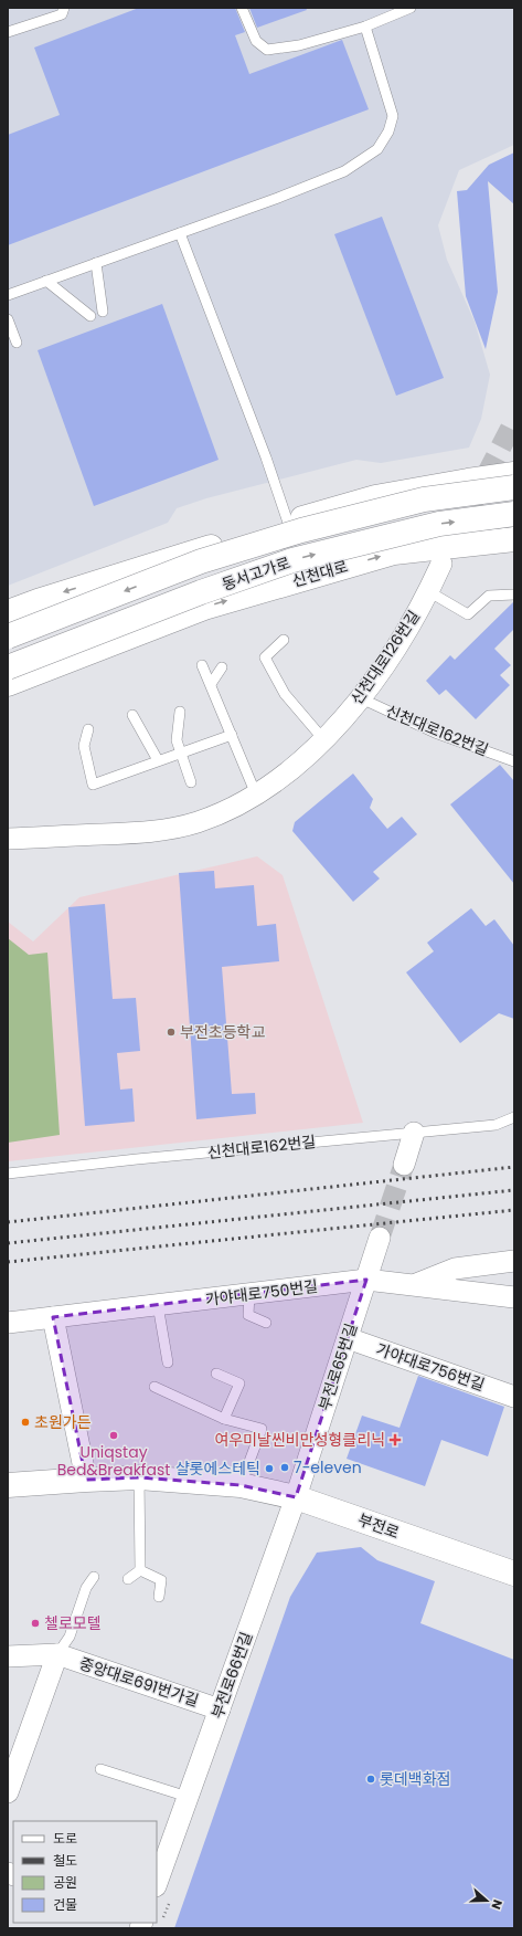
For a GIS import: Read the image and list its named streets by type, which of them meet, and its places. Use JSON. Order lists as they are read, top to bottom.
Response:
{
  "streets": {
    "main road": ["동서고가로", "신천대로", "부전로"],
    "street": [
      "신천대로126번길",
      "가야대로750번길",
      "부전로65번길",
      "가야대로756번길",
      "부전로66번길",
      "중앙대로691번가길"
    ],
    "lane": ["신천대로162번길"]
  },
  "crossings": [
    ["신천대로126번길", "신천대로162번길"],
    ["가야대로750번길", "부전로65번길"],
    ["부전로65번길", "가야대로756번길"],
    ["부전로65번길", "부전로"],
    ["부전로65번길", "부전로66번길"],
    ["부전로", "부전로66번길"],
    ["부전로66번길", "중앙대로691번가길"]
  ],
  "places": {
    "other": [
      "부전초등학교",
      "초원가든",
      "Uniqstay Bed&Breakfast",
      "7-eleven",
      "샬롯에스테틱",
      "첼로모텔",
      "롯데백화점"
    ],
    "health": ["여우미날씬비만성형클리닉"]
  },
  "legend": [
    "도로",
    "철도",
    "공원",
    "건물"
  ],
  "north": "right"
}
